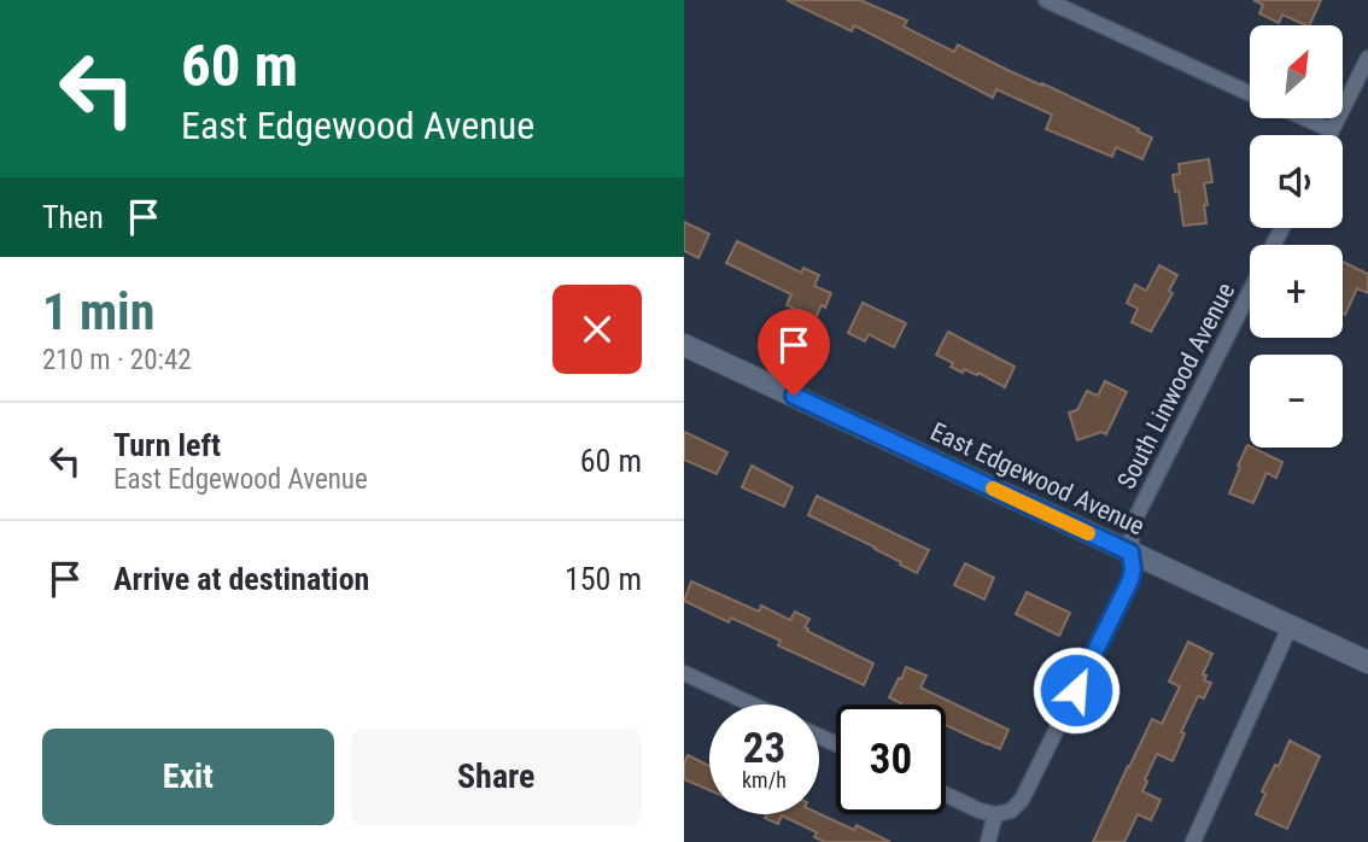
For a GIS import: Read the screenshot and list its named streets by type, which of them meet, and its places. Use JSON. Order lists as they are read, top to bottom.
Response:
{
  "streets": {
    "main road": ["East Edgewood Avenue"],
    "street": ["South Linwood Avenue"]
  },
  "crossings": [
    ["South Linwood Avenue", "East Edgewood Avenue"]
  ],
  "north": "top right",
  "page": {
    "turn": ["60 m", "East Edgewood Avenue"],
    "map_buttons": ["+", "−"],
    "then": "Then",
    "heading": ["1 min", "210 m · 20:42"],
    "list": [
      {
        "name": "Turn left",
        "note": "East Edgewood Avenue",
        "value": "60 m"
      },
      {
        "name": "Arrive at destination",
        "value": "150 m"
      }
    ],
    "speed": "23 km/h",
    "limit": "30",
    "buttons": ["Exit", "Share"]
  }
}
